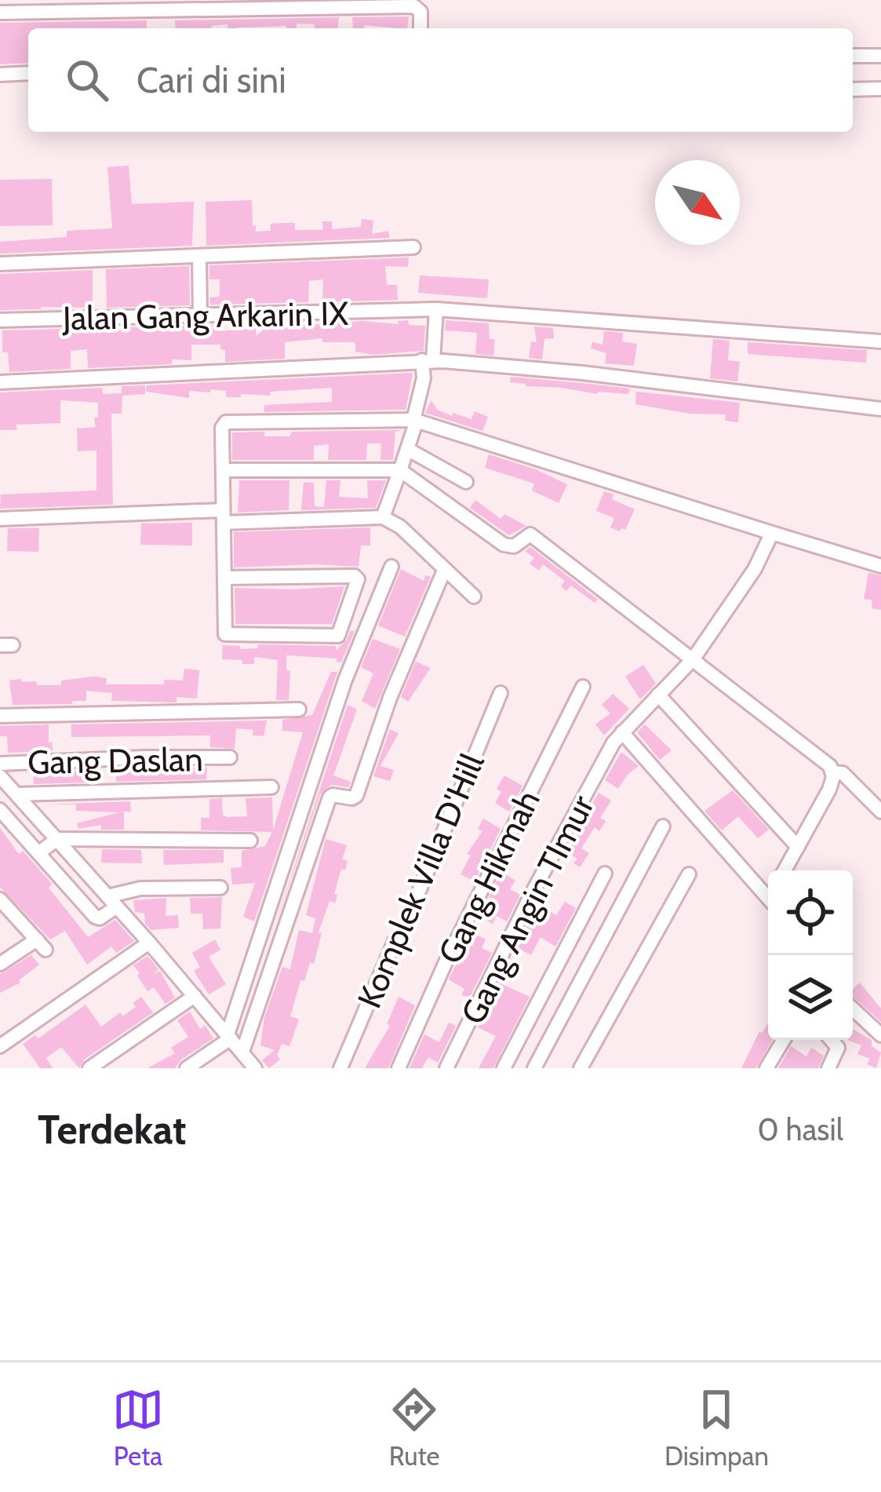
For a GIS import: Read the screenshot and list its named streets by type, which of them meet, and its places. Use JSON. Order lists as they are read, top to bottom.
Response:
{
  "streets": {
    "street": [
      "Jalan Gang Arkarin IX",
      "Gang Daslan",
      "Gang Hikmah",
      "Komplek Villa D'Hill",
      "Gang Angin TImur"
    ]
  },
  "north": "bottom right",
  "page": {
    "search": "Cari di sini",
    "heading": ["Terdekat", "0 hasil"],
    "nav": ["Peta", "Rute", "Disimpan"]
  }
}
